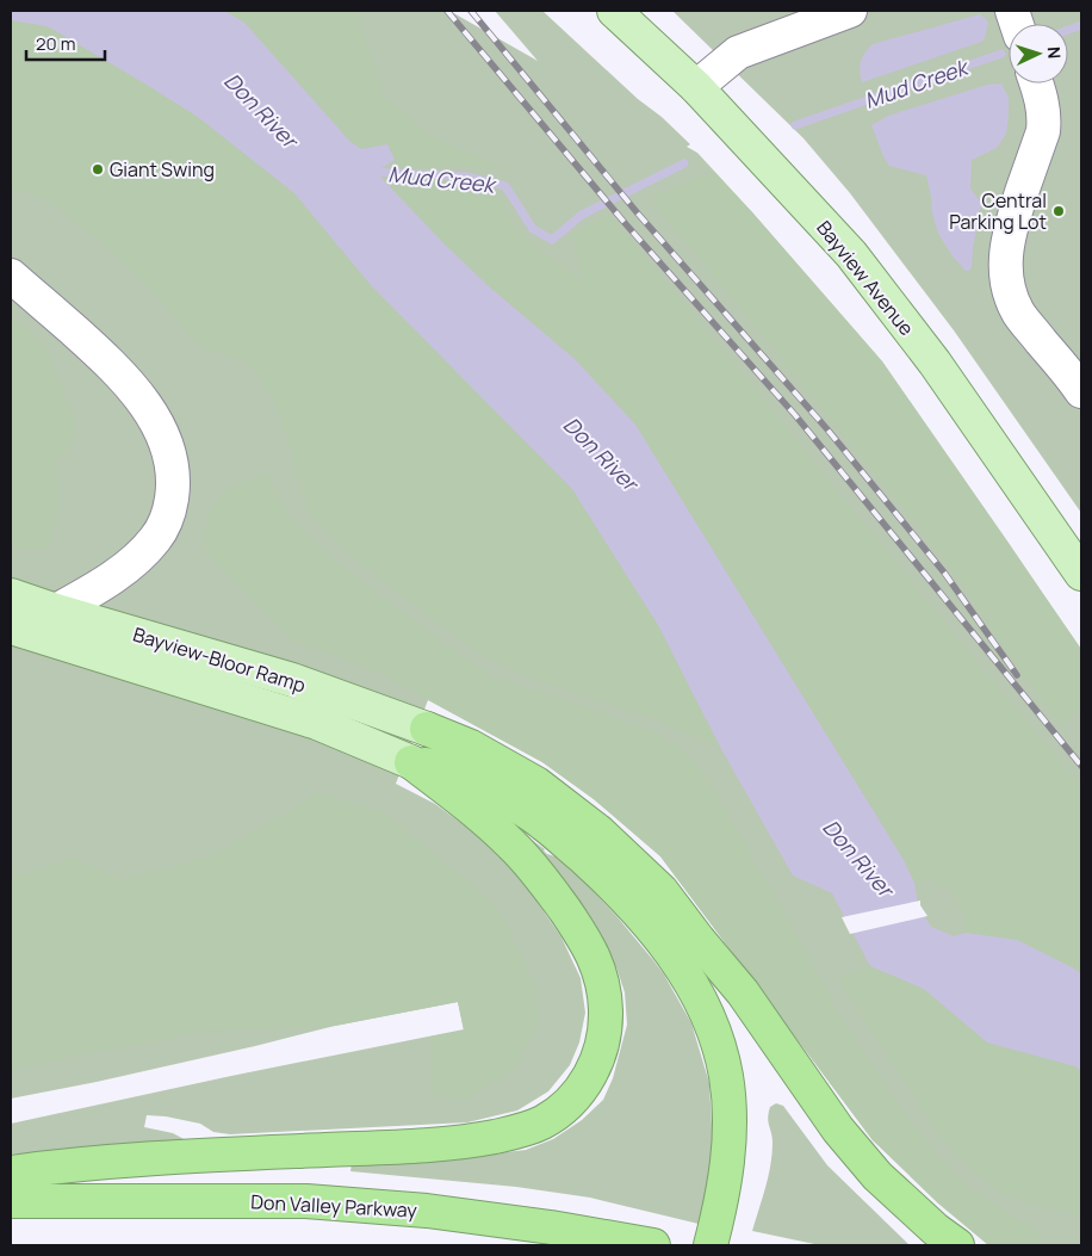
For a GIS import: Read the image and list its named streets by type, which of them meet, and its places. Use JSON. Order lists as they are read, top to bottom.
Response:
{
  "streets": {
    "highway": ["Don Valley Parkway"],
    "main road": ["Bayview Avenue", "Bayview-Bloor Ramp"]
  },
  "water": ["Mud Creek", "Don River"],
  "places": ["Giant Swing", "Central Parking Lot"],
  "scale_bar": "20 m",
  "north": "right"
}
